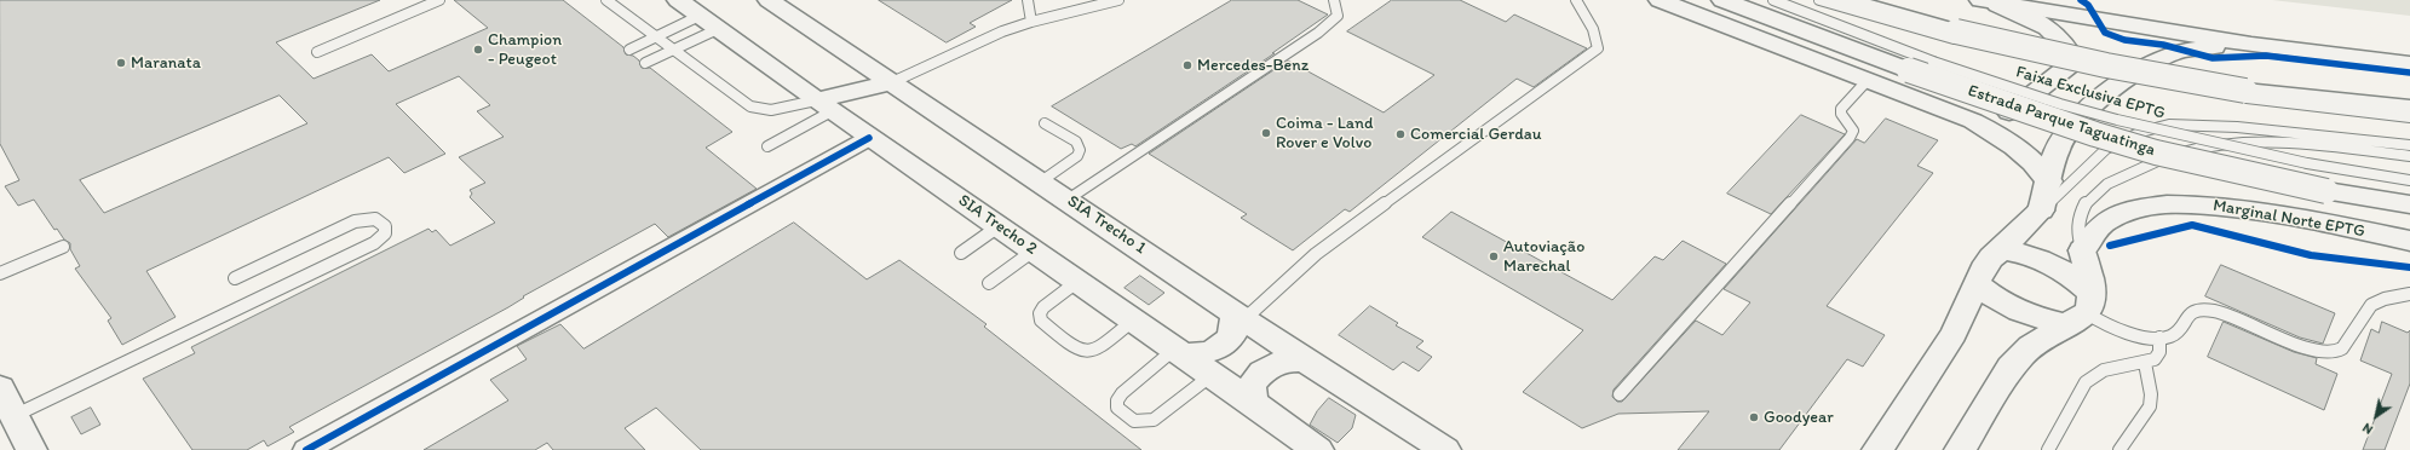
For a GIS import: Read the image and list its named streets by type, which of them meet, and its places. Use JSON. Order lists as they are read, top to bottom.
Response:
{
  "streets": {
    "main road": [
      "Estrada Parque Taguatinga",
      "Marginal Norte EPTG",
      "SIA Trecho 2",
      "SIA Trecho 1"
    ],
    "lane": ["Faixa Exclusiva EPTG"]
  },
  "places": [
    "Champion - Peugeot",
    "Maranata",
    "Mercedes-Benz",
    "Coima - Land Rover e Volvo",
    "Comercial Gerdau",
    "Autoviação Marechal",
    "Goodyear"
  ],
  "north": "bottom left"
}
